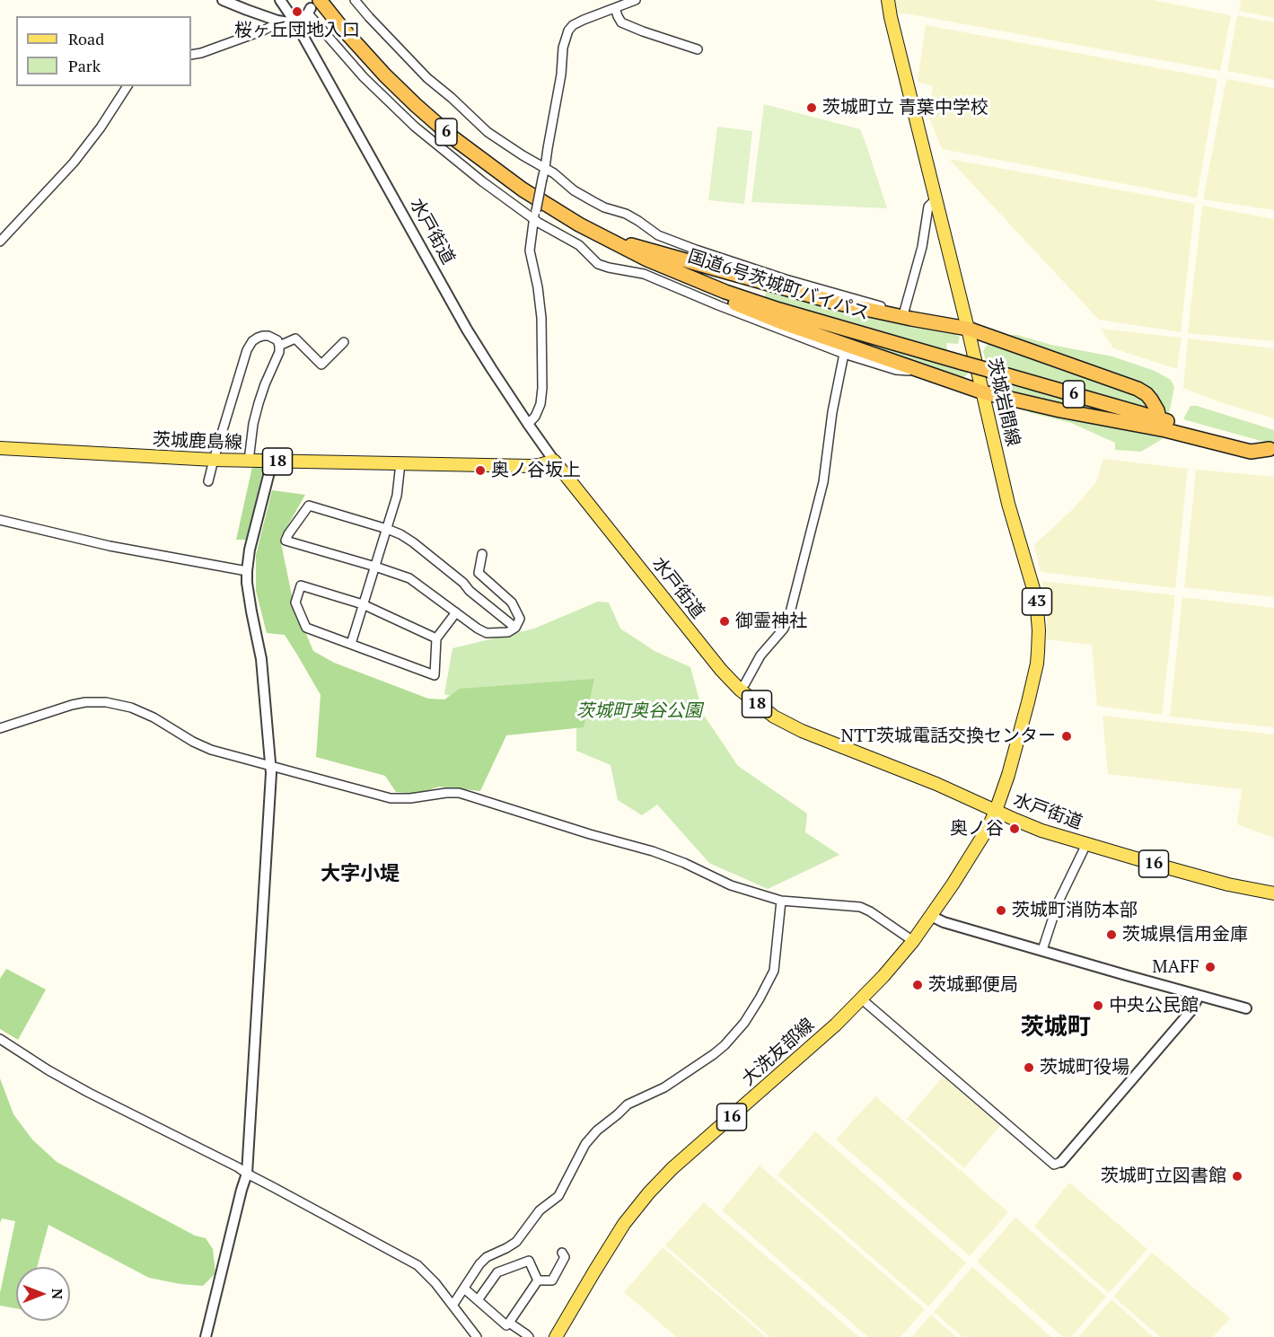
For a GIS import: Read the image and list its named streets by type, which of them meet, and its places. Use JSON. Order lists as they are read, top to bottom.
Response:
{
  "streets": {
    "highway": ["6", "国道6号茨城町バイパス"],
    "main road": [
      "水戸街道",
      "茨城岩間線",
      "茨城鹿島線",
      "18",
      "43",
      "16",
      "大洗友部線"
    ]
  },
  "crossings": [
    ["水戸街道", "茨城岩間線"],
    ["水戸街道", "茨城鹿島線"],
    ["水戸街道", "大洗友部線"],
    ["茨城岩間線", "大洗友部線"]
  ],
  "districts": ["大字小堤", "茨城町"],
  "parks": ["茨城町奥谷公園"],
  "places": [
    "桜ヶ丘団地入口",
    "茨城町立 青葉中学校",
    "奥ノ谷坂上",
    "御霊神社",
    "NTT茨城電話交換センター",
    "奥ノ谷",
    "茨城町消防本部",
    "茨城県信用金庫",
    "MAFF",
    "茨城郵便局",
    "中央公民館",
    "茨城町役場",
    "茨城町立図書館"
  ],
  "legend": ["Road", "Park"],
  "north": "right"
}
